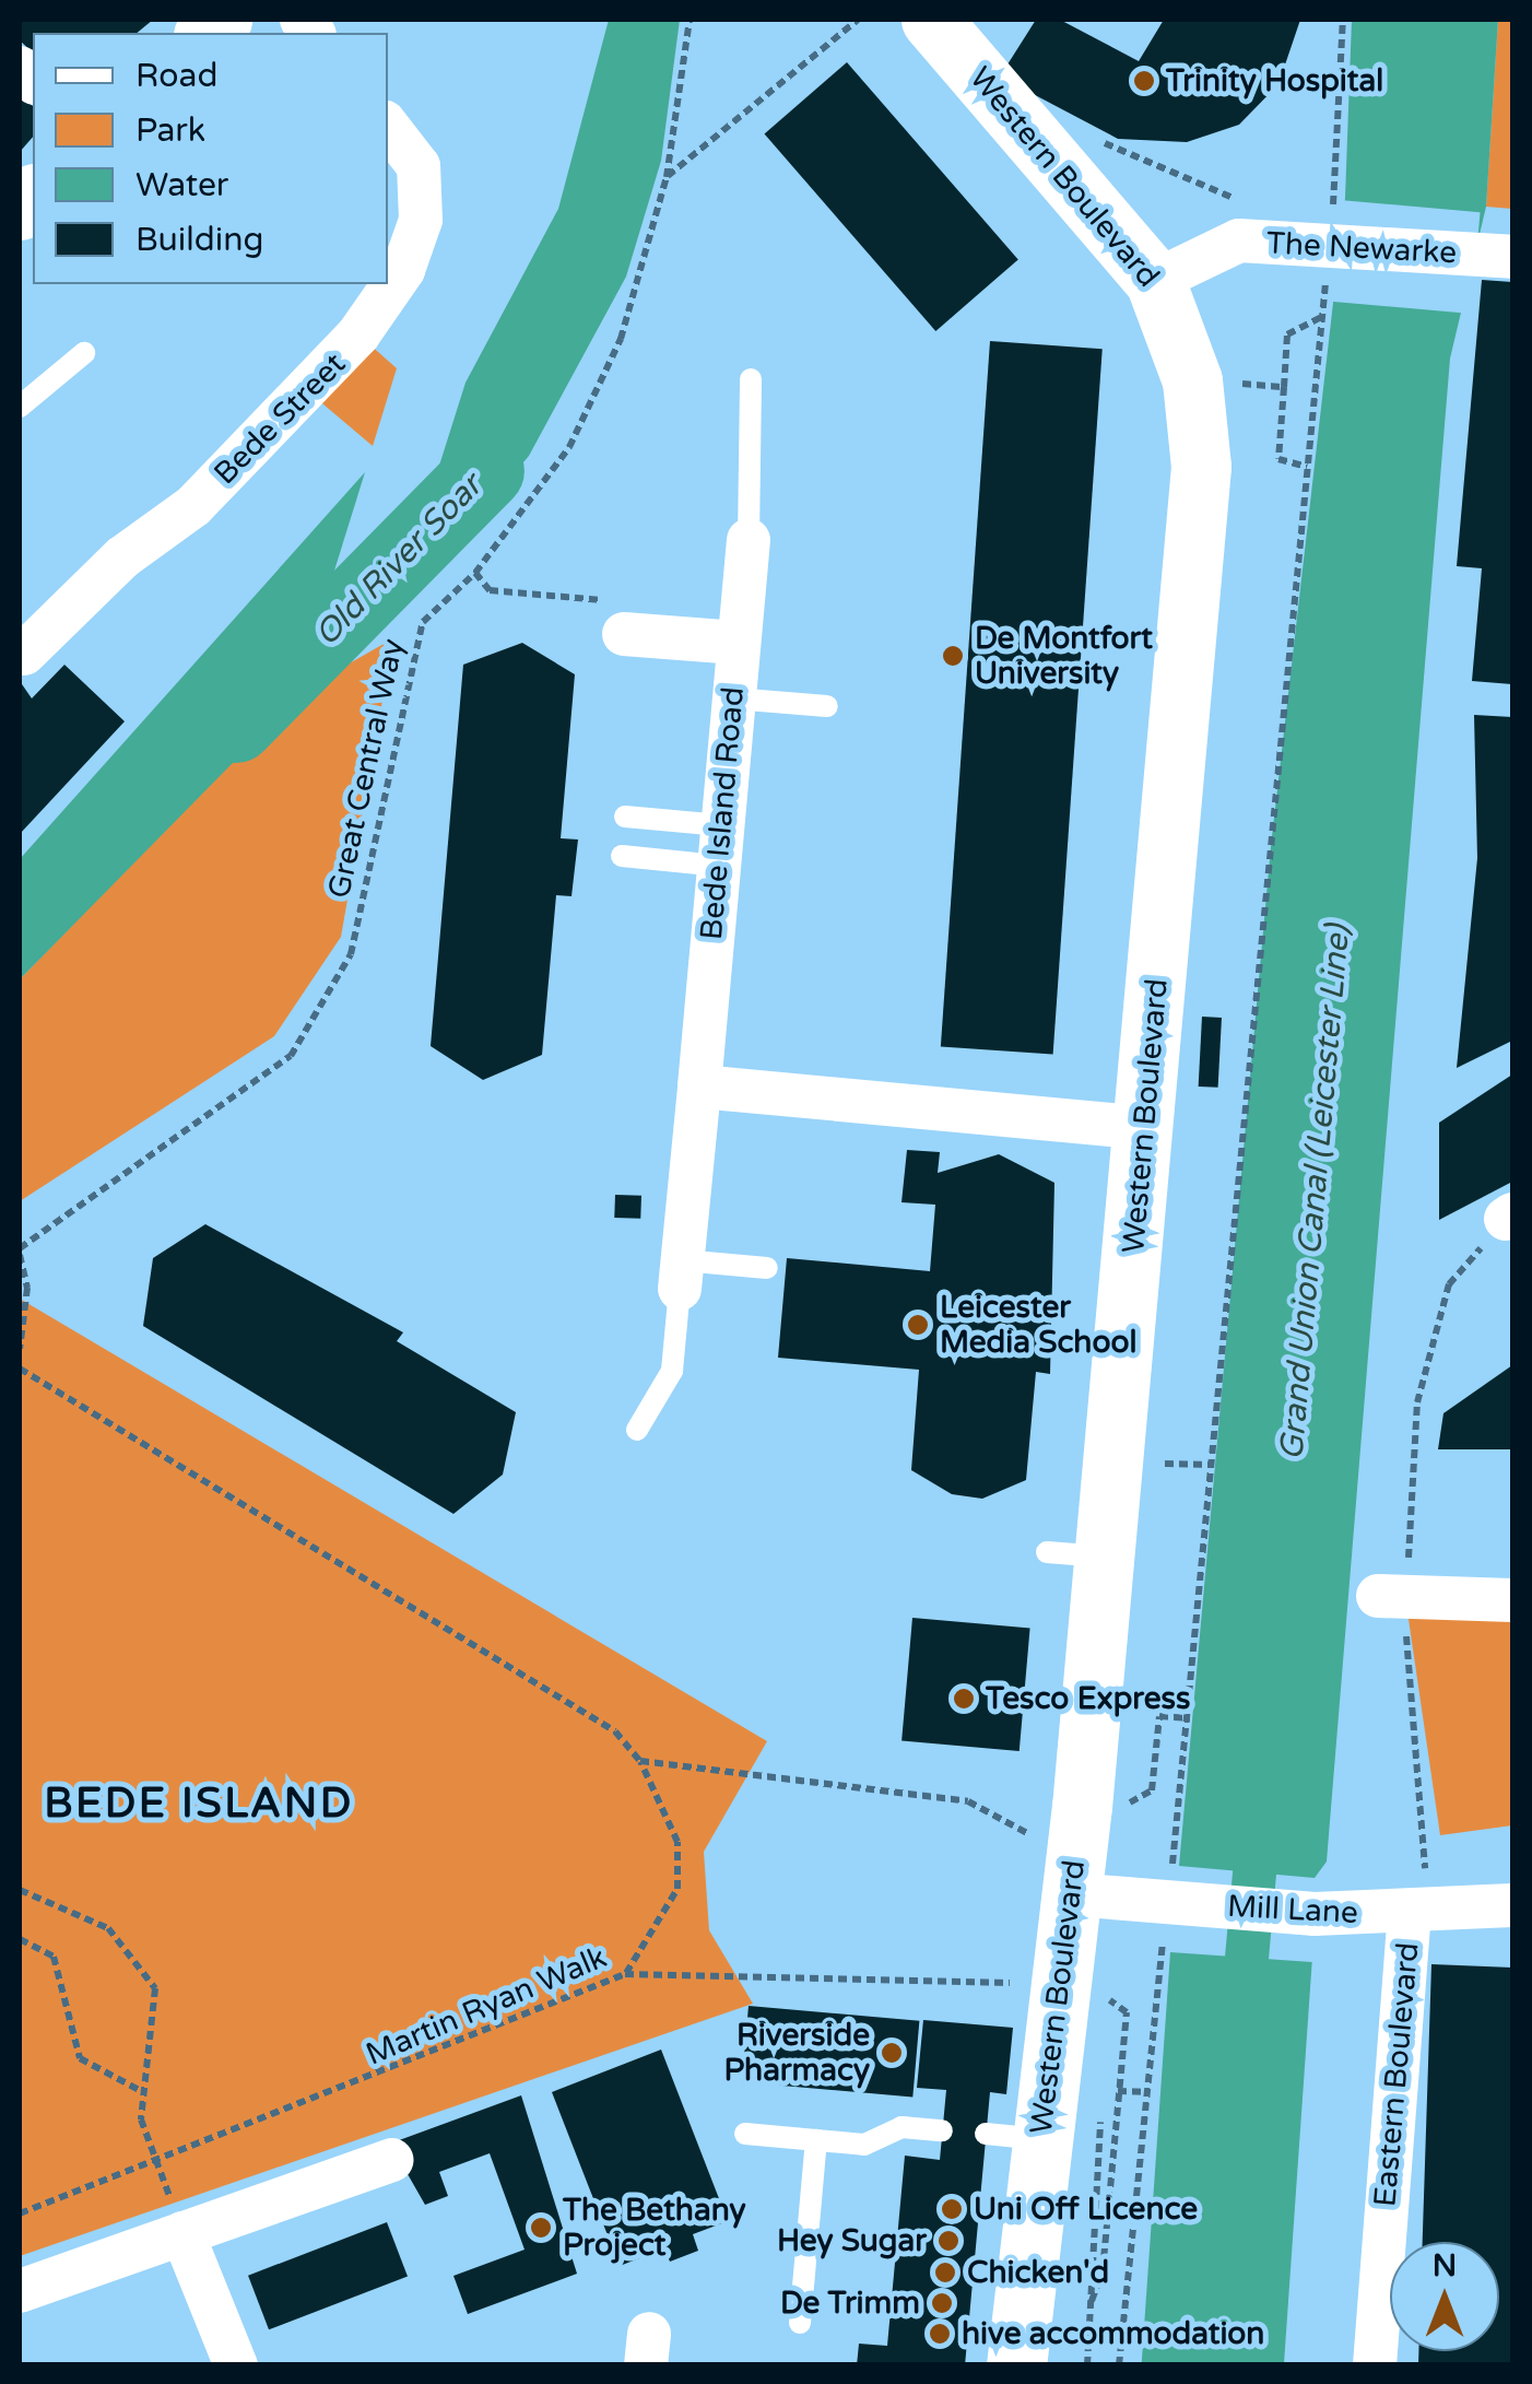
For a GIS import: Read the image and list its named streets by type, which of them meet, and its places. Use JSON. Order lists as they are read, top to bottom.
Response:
{
  "streets": {
    "street": [
      "Western Boulevard",
      "The Newarke",
      "Bede Street",
      "Bede Island Road",
      "Mill Lane",
      "Eastern Boulevard"
    ],
    "path": ["Great Central Way", "Martin Ryan Walk"]
  },
  "crossings": [
    ["Western Boulevard", "The Newarke"],
    ["Western Boulevard", "Mill Lane"],
    ["Western Boulevard", "Martin Ryan Walk"],
    ["Mill Lane", "Eastern Boulevard"]
  ],
  "districts": ["BEDE ISLAND"],
  "water": ["Old River Soar", "Grand Union Canal (Leicester Line)"],
  "places": [
    "Trinity Hospital",
    "De Montfort University",
    "Leicester Media School",
    "Tesco Express",
    "Riverside Pharmacy",
    "Uni Off Licence",
    "The Bethany Project",
    "Hey Sugar",
    "Chicken'd",
    "De Trimm",
    "hive accommodation"
  ],
  "legend": [
    "Road",
    "Park",
    "Water",
    "Building"
  ],
  "north": "top"
}
